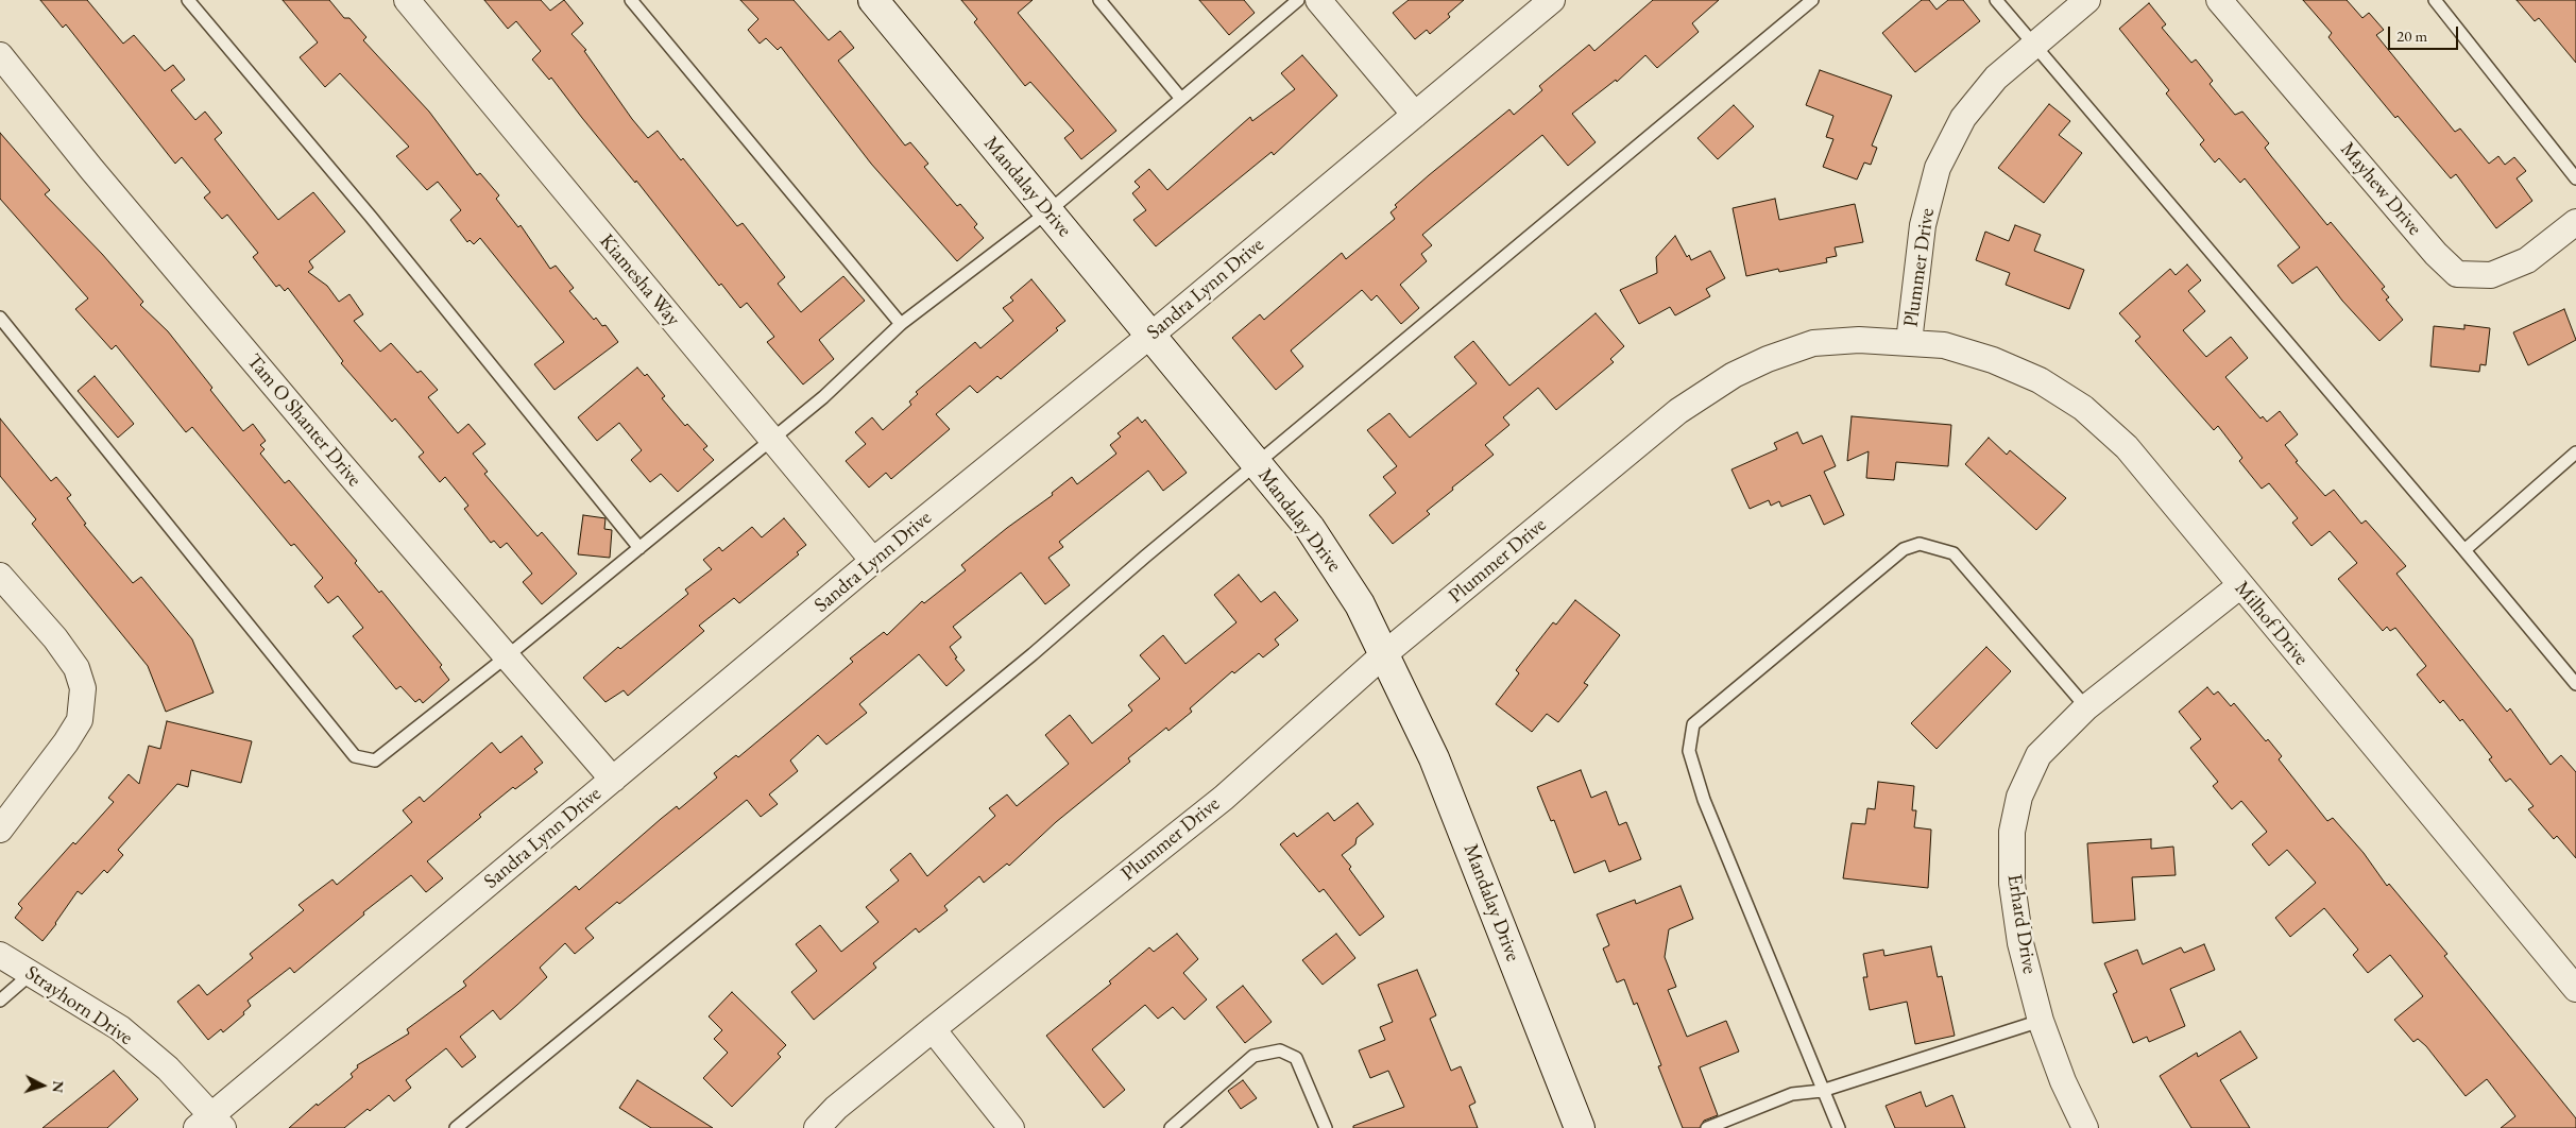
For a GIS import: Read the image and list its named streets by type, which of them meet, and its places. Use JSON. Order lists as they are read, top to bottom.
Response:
{
  "streets": {
    "street": [
      "Mandalay Drive",
      "Mayhew Drive",
      "Plummer Drive",
      "Kiamesha Way",
      "Sandra Lynn Drive",
      "Tam O Shanter Drive",
      "Milhof Drive",
      "Erhard Drive",
      "Strayhorn Drive"
    ]
  },
  "crossings": [
    ["Mandalay Drive", "Plummer Drive"],
    ["Mandalay Drive", "Sandra Lynn Drive"],
    ["Plummer Drive", "Milhof Drive"],
    ["Kiamesha Way", "Sandra Lynn Drive"],
    ["Sandra Lynn Drive", "Tam O Shanter Drive"],
    ["Sandra Lynn Drive", "Strayhorn Drive"],
    ["Milhof Drive", "Erhard Drive"]
  ],
  "scale_bar": "20 m",
  "north": "right"
}
